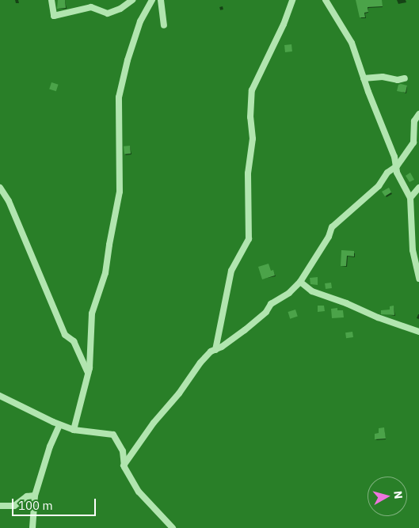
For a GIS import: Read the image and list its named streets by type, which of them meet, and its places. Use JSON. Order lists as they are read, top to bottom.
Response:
{
  "scale_bar": "100 m",
  "north": "right"
}
